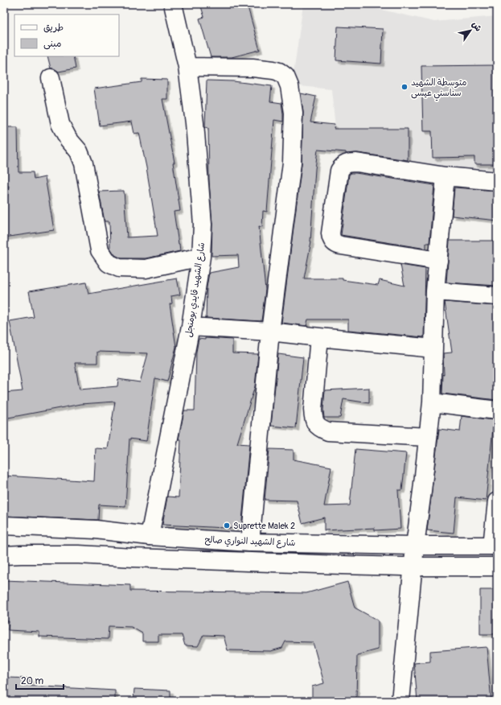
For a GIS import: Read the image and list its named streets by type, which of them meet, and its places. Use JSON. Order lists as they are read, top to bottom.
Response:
{
  "streets": {
    "street": ["شارع الشهيد قايدي بومنجل", "شارع الشهيد النواري صالح"]
  },
  "crossings": [
    ["شارع الشهيد قايدي بومنجل", "شارع الشهيد النواري صالح"]
  ],
  "places": ["متوسطة الشهيد سناسني عيسى", "Suprette Malek 2"],
  "legend": ["طريق", "مبنى"],
  "scale_bar": "20 m",
  "north": "top right"
}
